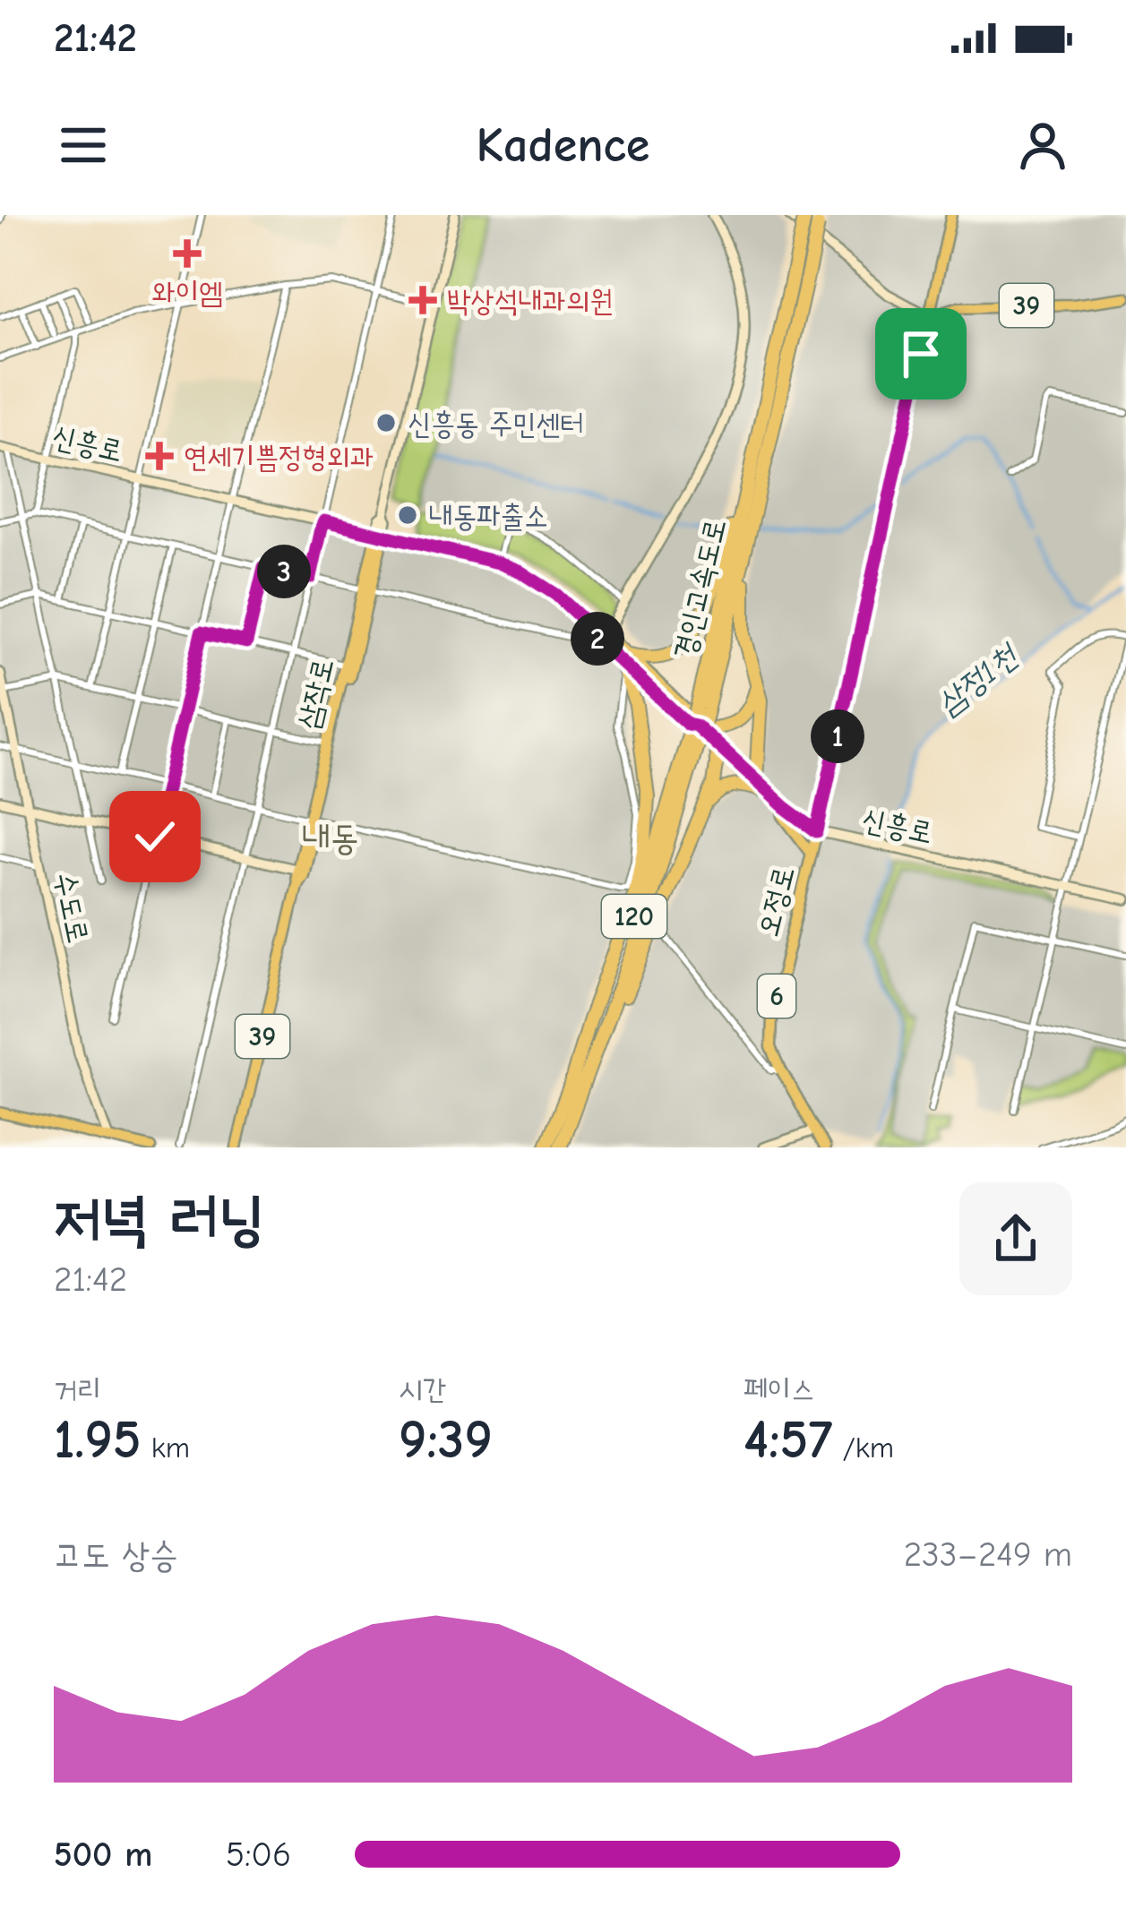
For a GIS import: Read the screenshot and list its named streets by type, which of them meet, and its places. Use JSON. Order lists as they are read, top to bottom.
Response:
{
  "streets": {
    "highway": ["경인고속도로", "120"],
    "main road": [
      "39",
      "신흥로",
      "삼작로",
      "오정로",
      "6"
    ],
    "street": ["수도로"]
  },
  "crossings": [
    ["39", "오정로"],
    ["신흥로", "경인고속도로"],
    ["신흥로", "삼작로"],
    ["신흥로", "오정로"]
  ],
  "districts": ["내동"],
  "water": ["삼정1천"],
  "places": {
    "health": ["와이엠", "박상석내과의원", "연세기쁨정형외과"],
    "other": ["신흥동 주민센터", "내동파출소"]
  },
  "page": {
    "status": "21:42",
    "header": "Kadence",
    "pins": ["3", "2", "1"],
    "heading": ["저녁 러닝", "21:42"],
    "stats": [
      ["거리", "1.95 km"],
      ["시간", "9:39"],
      ["페이스", "4:57 /km"]
    ],
    "chart": ["고도 상승", "233–249 m"],
    "list": [
      {
        "name": "500 m",
        "note": "5:06"
      }
    ]
  }
}
